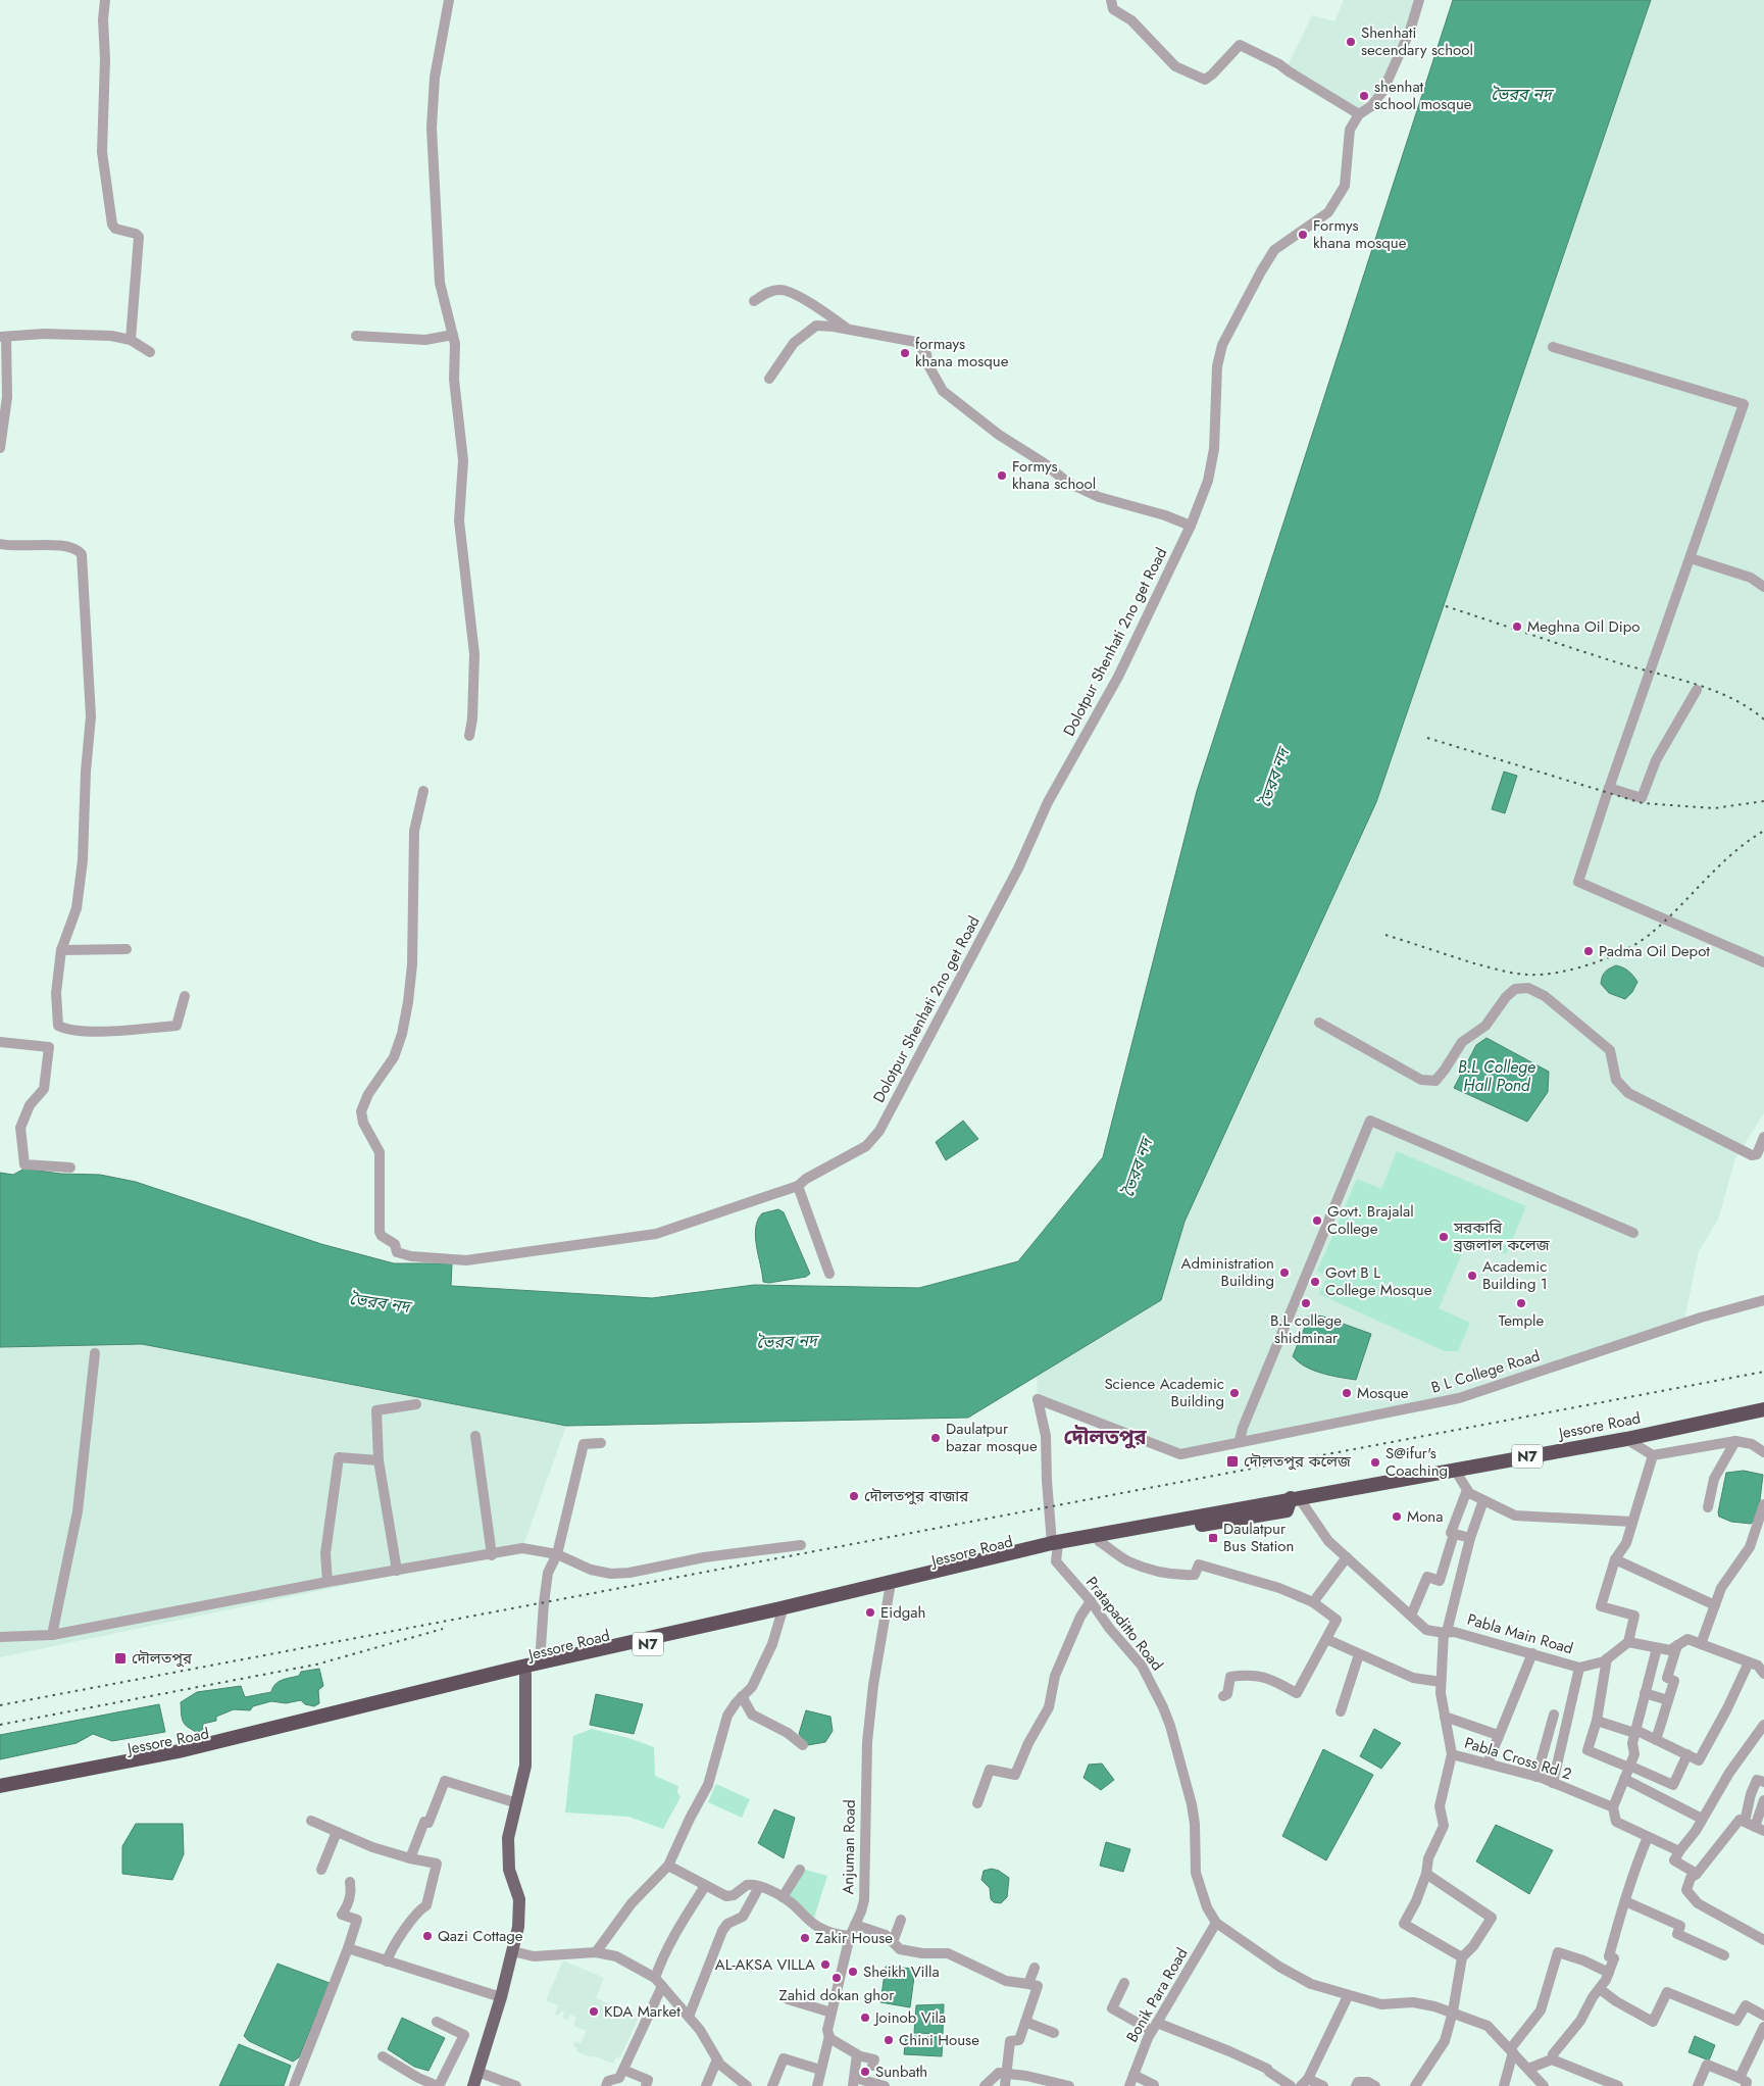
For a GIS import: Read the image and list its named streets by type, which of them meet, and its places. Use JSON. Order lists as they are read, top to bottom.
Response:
{
  "streets": {
    "highway": ["Jessore Road", "N7"],
    "street": [
      "Dolotpur Shenhati 2no get Road",
      "B L College Road",
      "Pratapaditto Road",
      "Pabla Main Road",
      "Pabla Cross Rd 2",
      "Anjuman Road",
      "Bonik Para Road"
    ]
  },
  "crossings": [
    ["B L College Road", "Jessore Road"],
    ["B L College Road", "Pratapaditto Road"],
    ["Jessore Road", "Pratapaditto Road"],
    ["Jessore Road", "Pabla Main Road"],
    ["Jessore Road", "Anjuman Road"],
    ["Pratapaditto Road", "Bonik Para Road"]
  ],
  "districts": ["দৌলতপুর"],
  "water": ["ভৈরব নদ", "B.L College Hall Pond"],
  "places": {
    "other": [
      "Shenhati secendary school",
      "shenhat school mosque",
      "Formys khana mosque",
      "formays khana mosque",
      "Formys khana school",
      "Meghna Oil Dipo",
      "Padma Oil Depot",
      "Govt. Brajalal College",
      "সরকারি ব্রজলাল কলেজ",
      "Administration Building",
      "Academic Building 1",
      "Govt B L College Mosque",
      "B.L college shidminar",
      "Temple",
      "Science Academic Building",
      "Mosque",
      "Daulatpur bazar mosque",
      "S@ifur's Coaching",
      "দৌলতপুর বাজার",
      "Mona",
      "Eidgah",
      "Qazi Cottage",
      "Zakir House",
      "AL-AKSA VILLA",
      "Sheikh Villa",
      "Zahid dokan ghor",
      "KDA Market",
      "Joinob Vila",
      "Chini House",
      "Sunbath"
    ],
    "transit": ["দৌলতপুর কলেজ", "Daulatpur Bus Station", "দৌলতপুর"]
  }
}
